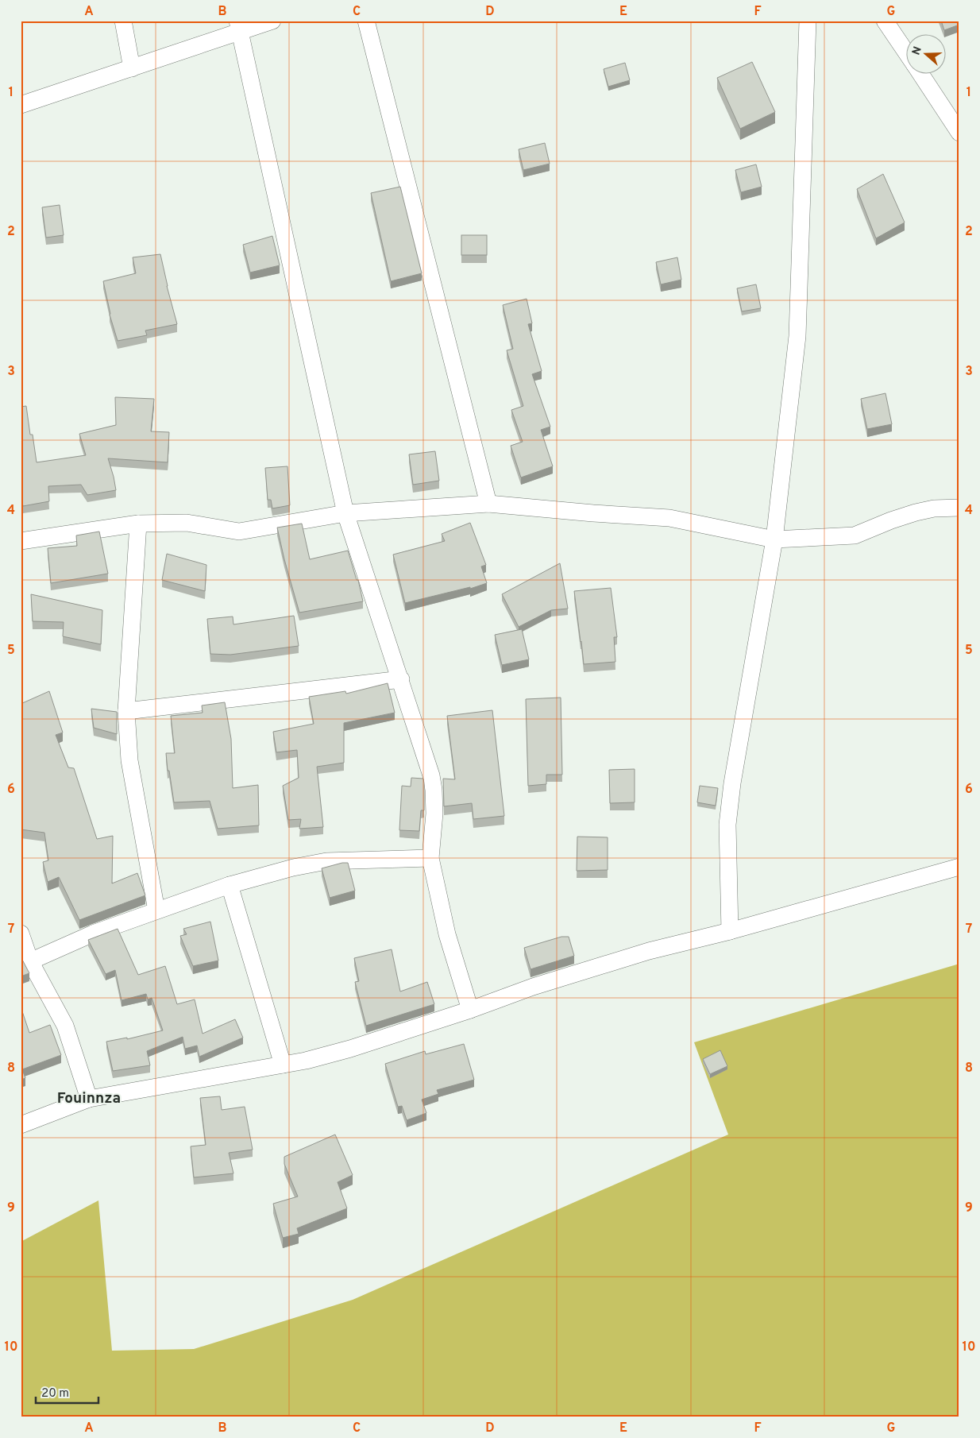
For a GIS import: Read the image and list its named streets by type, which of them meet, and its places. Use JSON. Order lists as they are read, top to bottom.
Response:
{
  "districts": ["Fouinnza"],
  "scale_bar": "20 m",
  "north": "left",
  "grid": {
    "columns": [
      "A",
      "B",
      "C",
      "D",
      "E",
      "F",
      "G"
    ],
    "rows": [
      "1",
      "2",
      "3",
      "4",
      "5",
      "6",
      "7",
      "8",
      "9",
      "10"
    ]
  }
}
